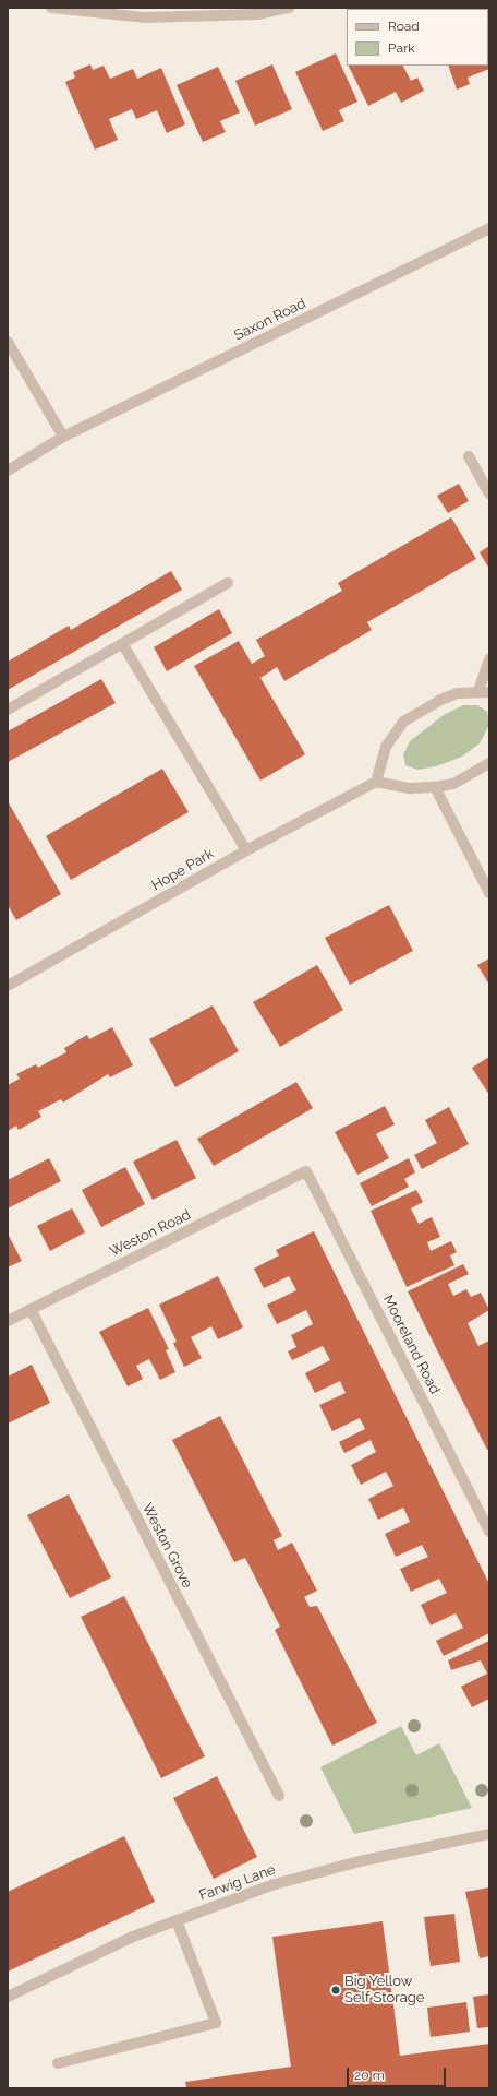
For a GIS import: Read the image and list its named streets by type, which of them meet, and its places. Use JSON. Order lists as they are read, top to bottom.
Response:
{
  "streets": {
    "street": [
      "Saxon Road",
      "Hope Park",
      "Weston Road",
      "Mooreland Road",
      "Weston Grove",
      "Farwig Lane"
    ]
  },
  "crossings": [
    ["Weston Road", "Mooreland Road"],
    ["Weston Road", "Weston Grove"]
  ],
  "places": ["Big Yellow Self Storage"],
  "legend": ["Road", "Park"],
  "scale_bar": "20 m"
}
